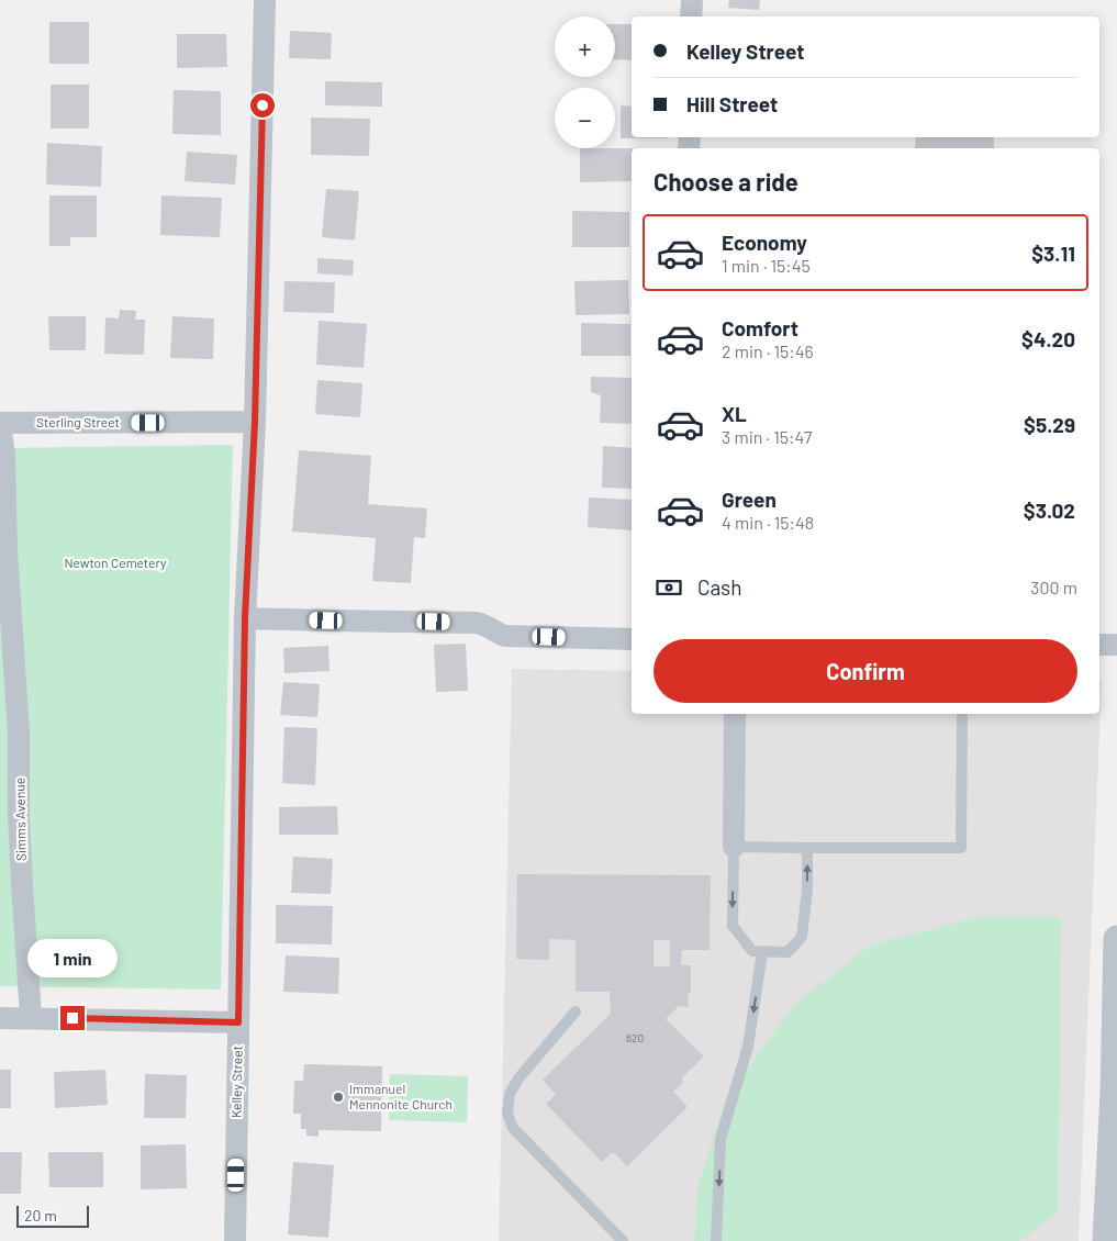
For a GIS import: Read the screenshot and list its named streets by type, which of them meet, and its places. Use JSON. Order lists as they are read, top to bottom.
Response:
{
  "streets": {
    "street": ["Sterling Street", "Simms Avenue", "Kelley Street"]
  },
  "crossings": [
    ["Sterling Street", "Simms Avenue"],
    ["Sterling Street", "Kelley Street"]
  ],
  "parks": ["Newton Cemetery"],
  "places": ["Immanuel Mennonite Church"],
  "house_numbers": ["620"],
  "scale_bar": "20 m",
  "page": {
    "map_buttons": ["+", "−"],
    "banner": ["Kelley Street", "Hill Street"],
    "heading": "Choose a ride",
    "list": [
      {
        "name": "Economy",
        "note": "1 min · 15:45",
        "value": "$3.11"
      },
      {
        "name": "Comfort",
        "note": "2 min · 15:46",
        "value": "$4.20"
      },
      {
        "name": "XL",
        "note": "3 min · 15:47",
        "value": "$5.29"
      },
      {
        "name": "Green",
        "note": "4 min · 15:48",
        "value": "$3.02"
      }
    ],
    "pay": ["Cash", "300 m"],
    "buttons": "Confirm",
    "bubble": "1 min",
    "scale": "20 m"
  }
}
